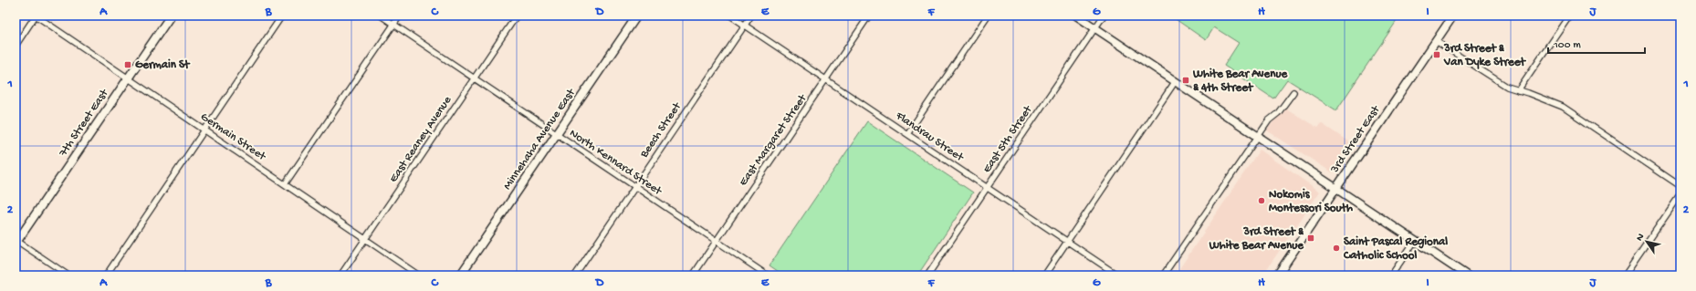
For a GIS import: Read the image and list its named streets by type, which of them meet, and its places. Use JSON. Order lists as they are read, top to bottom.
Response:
{
  "streets": {
    "main road": ["7th Street East", "Minnehaha Avenue East", "3rd Street East"],
    "street": [
      "Beech Street",
      "Germain Street",
      "Flandrau Street",
      "East Reaney Avenue",
      "East 5th Street",
      "East Margaret Street",
      "North Kennard Street"
    ]
  },
  "crossings": [
    ["7th Street East", "Germain Street"],
    ["Beech Street", "Flandrau Street"],
    ["Beech Street", "North Kennard Street"],
    ["Germain Street", "East Reaney Avenue"],
    ["Flandrau Street", "East 5th Street"],
    ["Flandrau Street", "East Margaret Street"],
    ["East Reaney Avenue", "North Kennard Street"],
    ["Minnehaha Avenue East", "North Kennard Street"],
    ["East Margaret Street", "North Kennard Street"]
  ],
  "places": {
    "transit": [
      "3rd Street & Van Dyke Street",
      "Germain St",
      "White Bear Avenue & 4th Street",
      "3rd Street & White Bear Avenue"
    ],
    "other": ["Nokomis Montessori South", "Saint Pascal Regional Catholic School"]
  },
  "scale_bar": "100 m",
  "north": "top left",
  "grid": {
    "columns": [
      "A",
      "B",
      "C",
      "D",
      "E",
      "F",
      "G",
      "H",
      "I",
      "J"
    ],
    "rows": ["1", "2"]
  }
}
